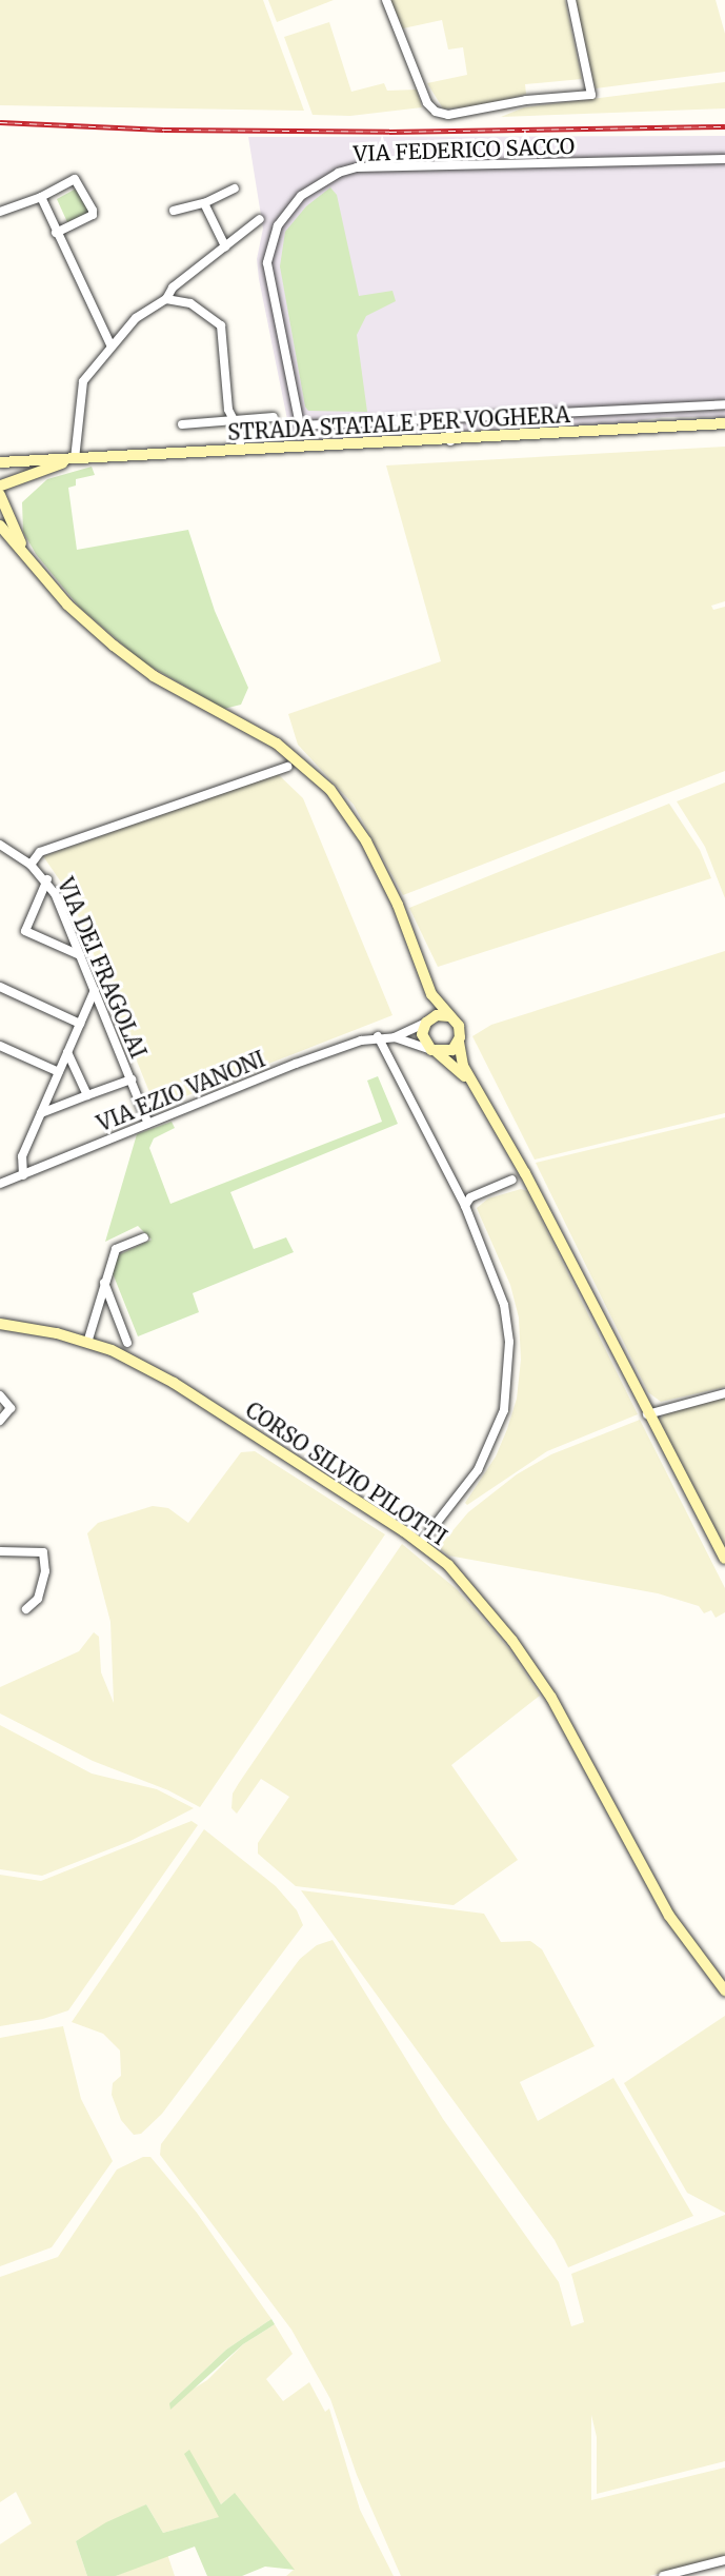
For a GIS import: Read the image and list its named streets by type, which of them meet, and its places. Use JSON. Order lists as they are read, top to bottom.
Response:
{
  "streets": {
    "main road": ["STRADA STATALE PER VOGHERA", "CORSO SILVIO PILOTTI"],
    "street": ["VIA FEDERICO SACCO", "VIA DEI FRAGOLAI", "VIA EZIO VANONI"]
  },
  "crossings": [
    ["VIA DEI FRAGOLAI", "VIA EZIO VANONI"]
  ]
}
